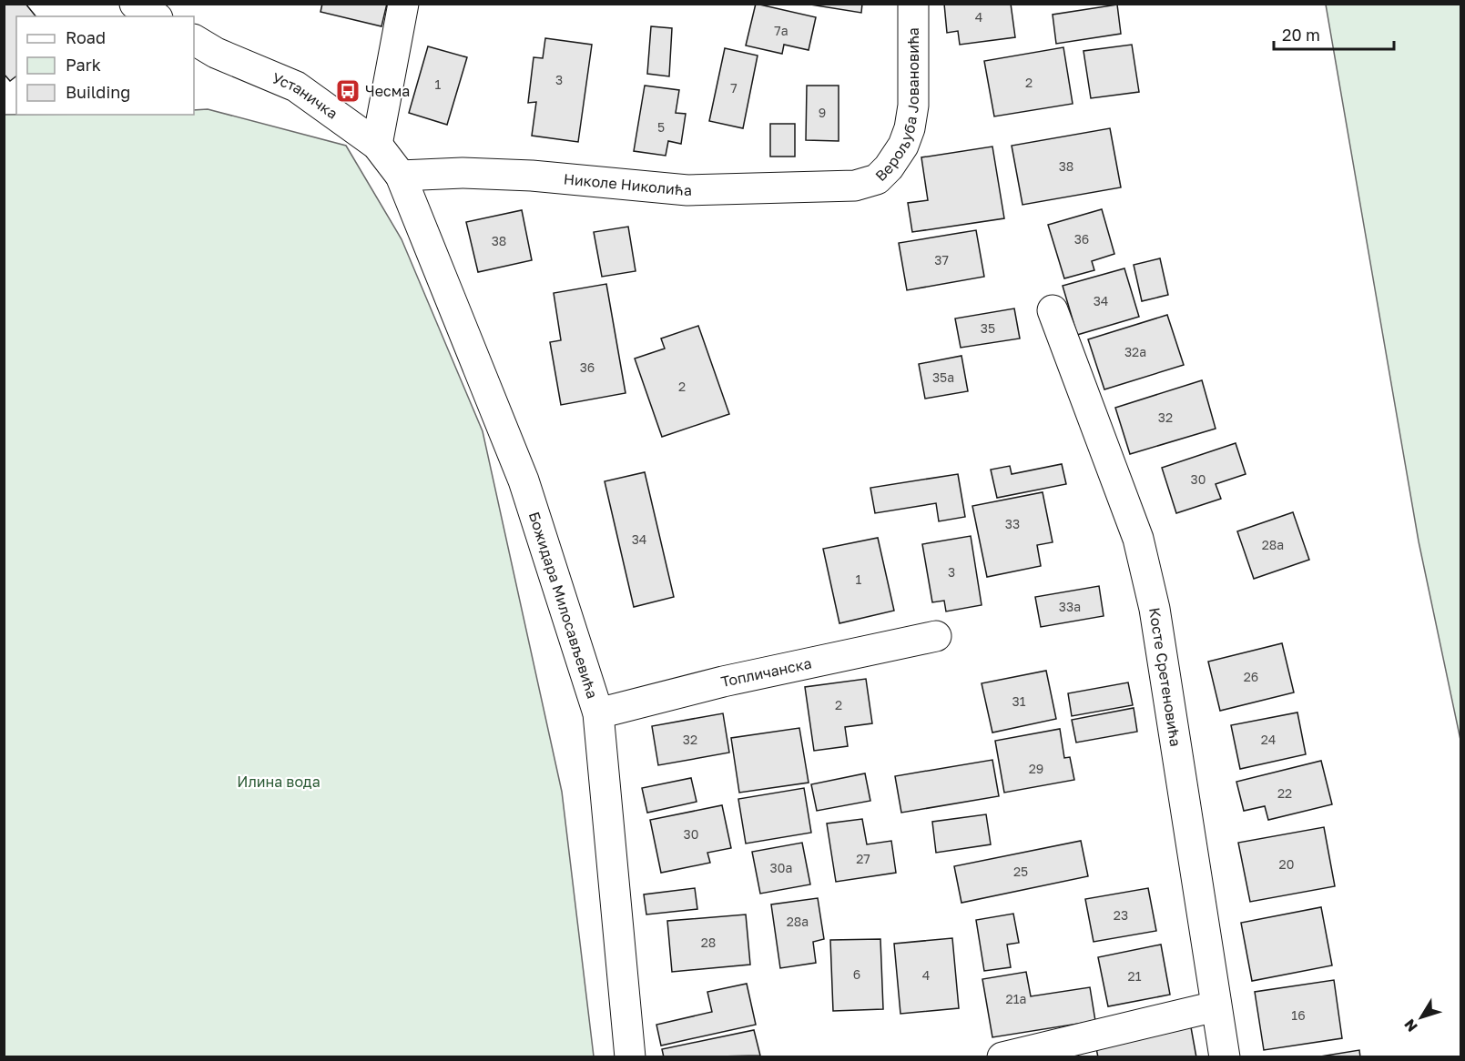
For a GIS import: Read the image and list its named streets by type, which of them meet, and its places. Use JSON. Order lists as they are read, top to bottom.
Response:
{
  "streets": {
    "street": [
      "Устаничка",
      "Верољуба Јовановића",
      "Николе Николића",
      "Божидара Милосављевића",
      "Топличанска",
      "Косте Сретеновића"
    ]
  },
  "crossings": [
    ["Устаничка", "Николе Николића"],
    ["Устаничка", "Божидара Милосављевића"],
    ["Верољуба Јовановића", "Николе Николића"],
    ["Николе Николића", "Божидара Милосављевића"],
    ["Божидара Милосављевића", "Топличанска"]
  ],
  "parks": ["Илина вода"],
  "places": {
    "bus stop": ["Чесма"]
  },
  "house_numbers": [
    "4",
    "7a",
    "3",
    "2",
    "1",
    "7",
    "9",
    "5",
    "38",
    "36",
    "38",
    "37",
    "34",
    "35",
    "32a",
    "36",
    "35a",
    "2",
    "32",
    "30",
    "33",
    "34",
    "28a",
    "3",
    "1",
    "33a",
    "26",
    "31",
    "2",
    "32",
    "24",
    "29",
    "22",
    "30",
    "27",
    "20",
    "30a",
    "25",
    "23",
    "28a",
    "28",
    "6",
    "4",
    "21",
    "21a",
    "16"
  ],
  "legend": ["Road", "Park", "Building"],
  "scale_bar": "20 m",
  "north": "bottom left"
}
